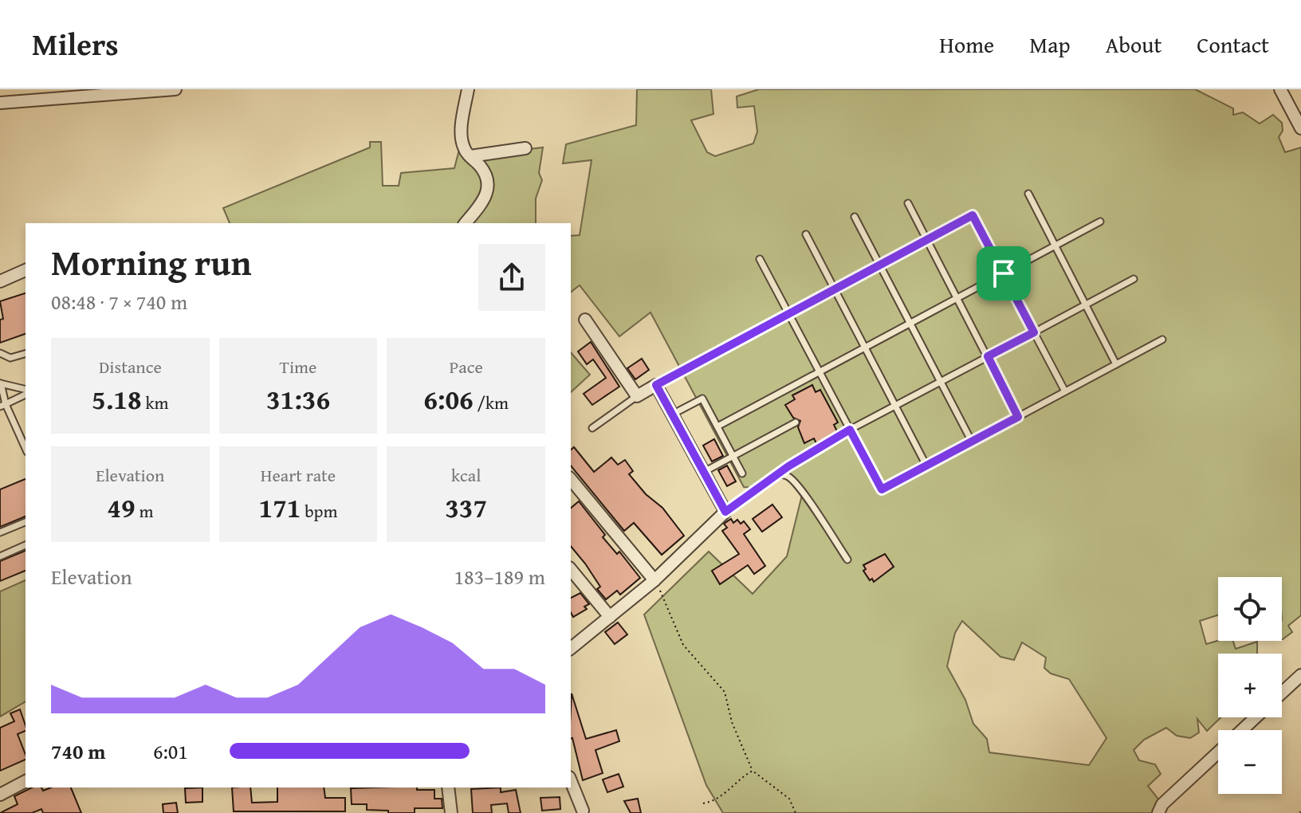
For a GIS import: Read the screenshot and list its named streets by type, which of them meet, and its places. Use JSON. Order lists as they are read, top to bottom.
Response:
{
  "page": {
    "header": "Milers",
    "nav": [
      "Home",
      "Map",
      "About",
      "Contact"
    ],
    "heading": ["Morning run", "08:48 · 7 × 740 m"],
    "stats": [
      ["Distance", "5.18 km"],
      ["Time", "31:36"],
      ["Pace", "6:06 /km"],
      ["Elevation", "49 m"],
      ["Heart rate", "171 bpm"],
      ["kcal", "337"]
    ],
    "chart": ["Elevation", "183–189 m"],
    "map_buttons": ["+", "−"],
    "list": [
      {
        "name": "740 m",
        "note": "6:01"
      }
    ]
  }
}
